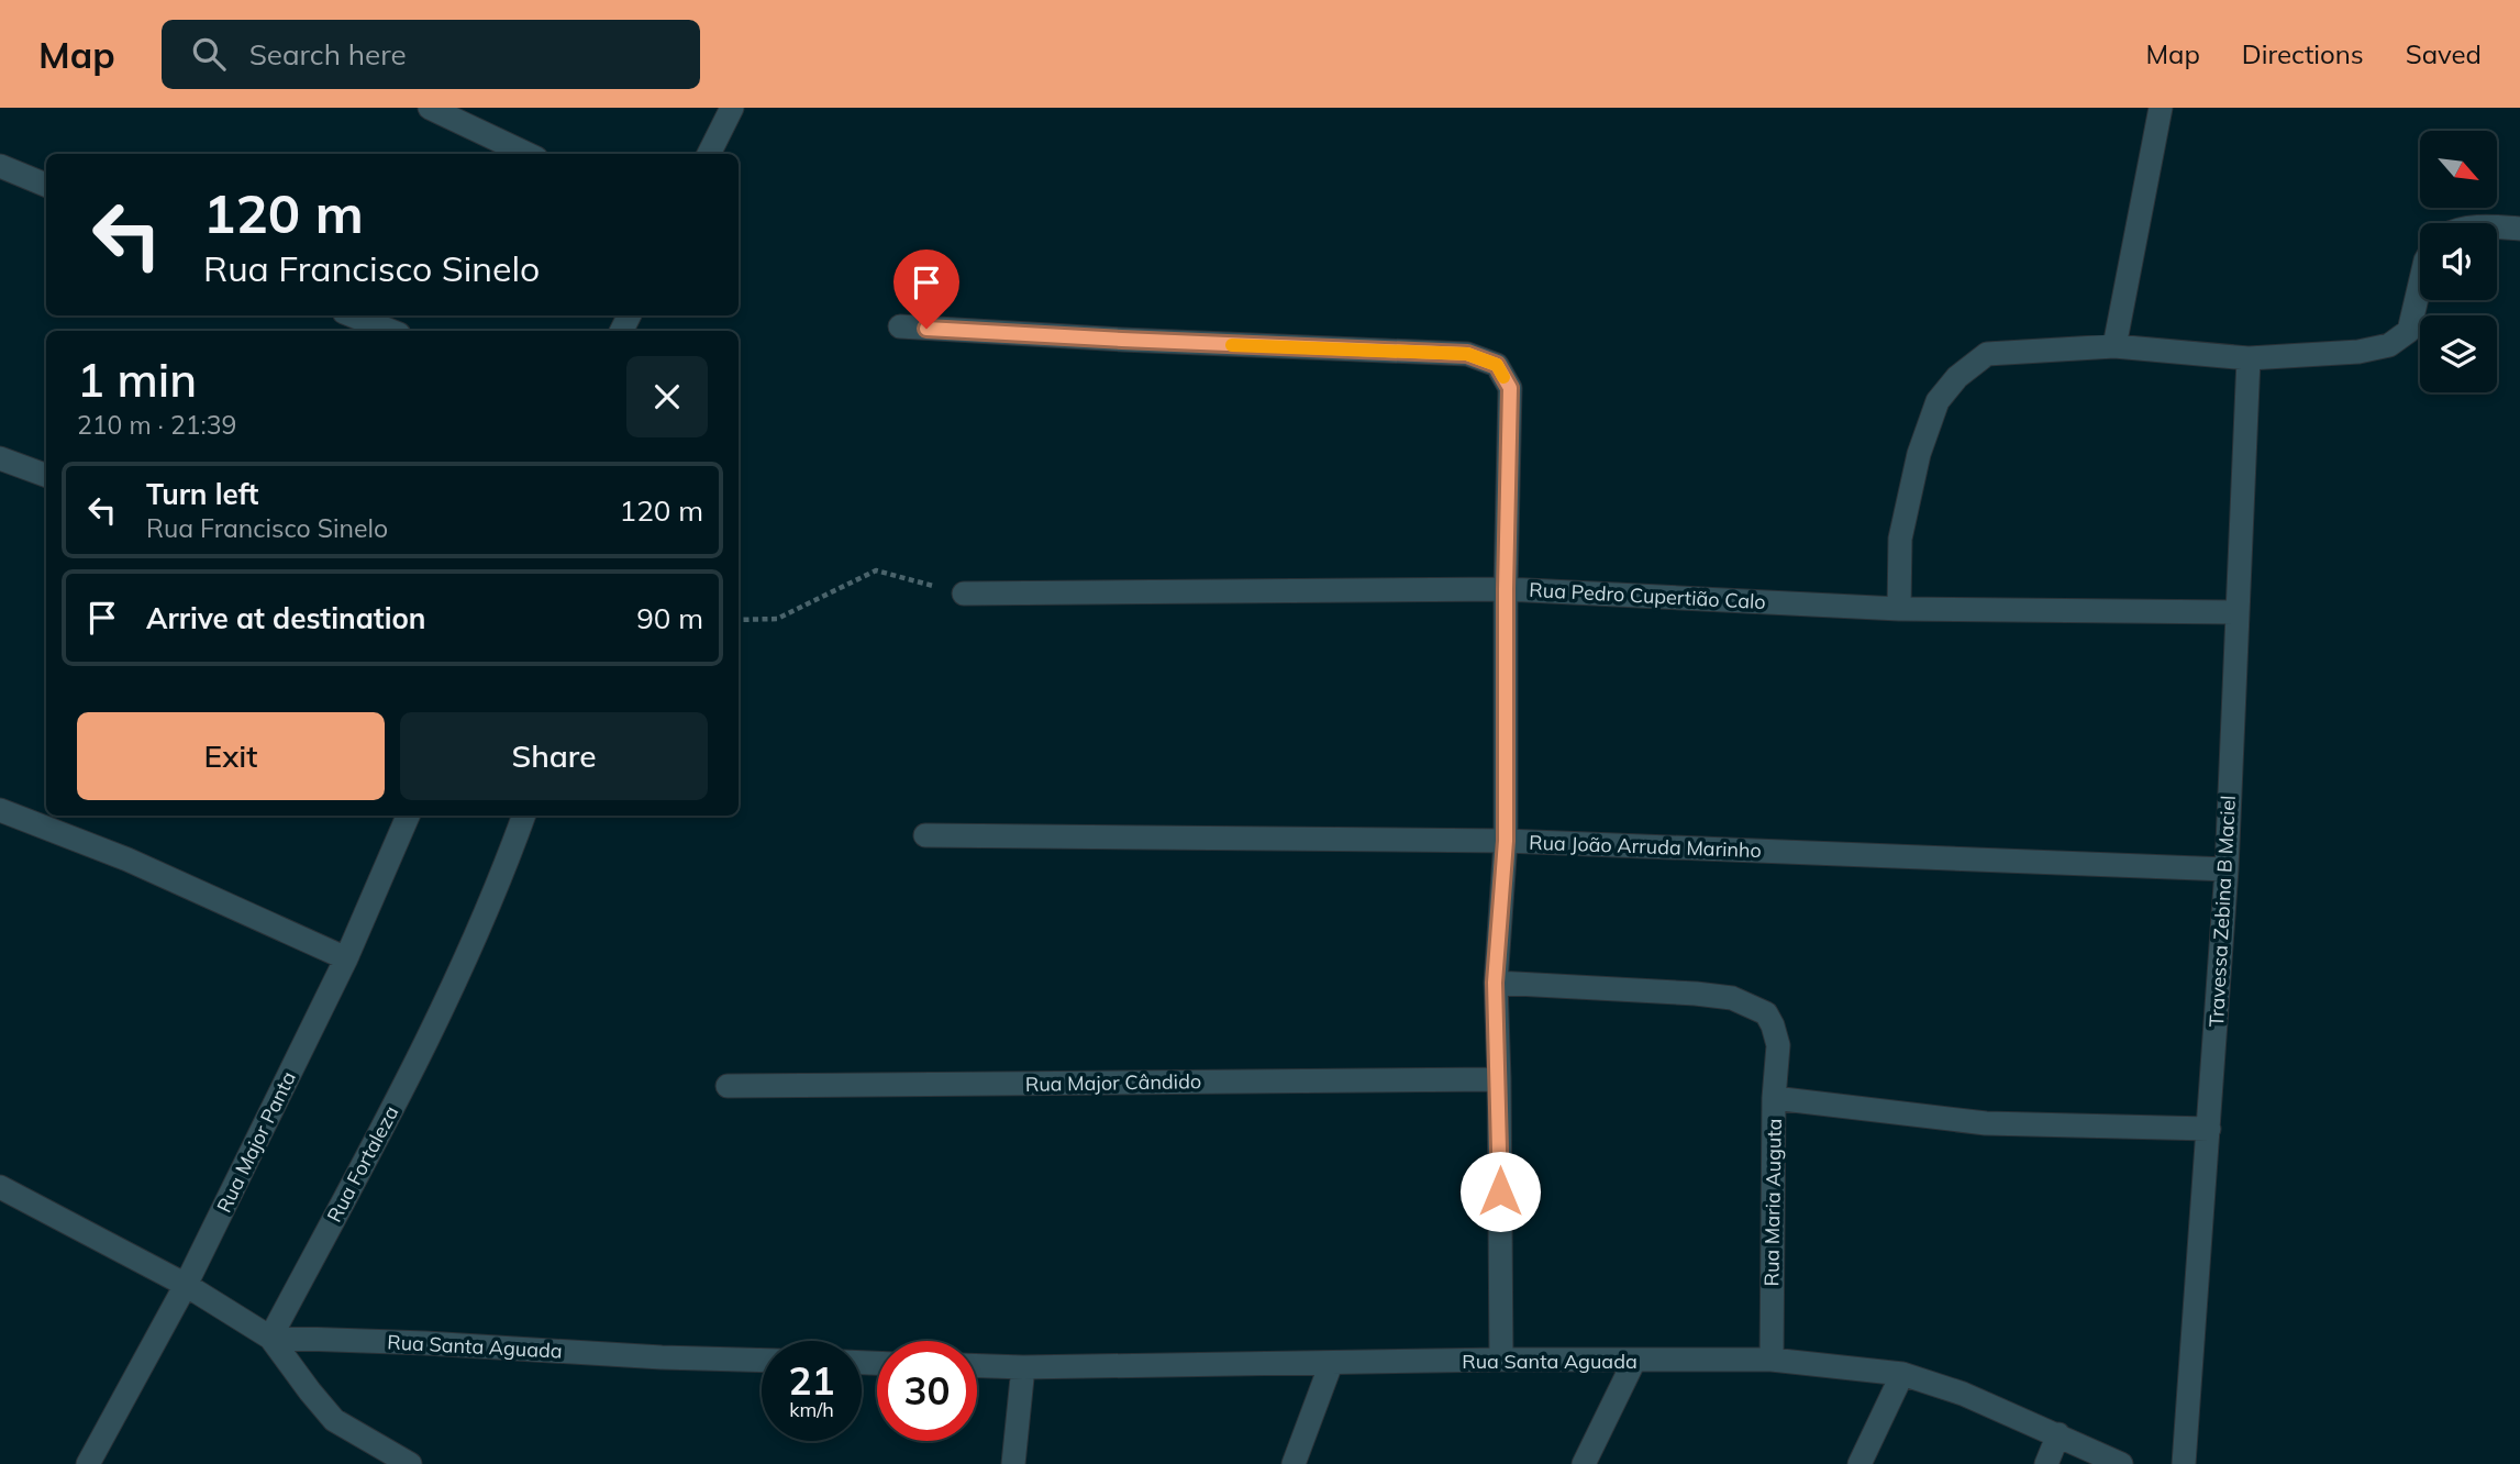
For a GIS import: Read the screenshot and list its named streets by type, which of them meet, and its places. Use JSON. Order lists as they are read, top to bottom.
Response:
{
  "streets": {
    "street": [
      "Rua Pedro Cupertião Calo",
      "Rua João Arruda Marinho",
      "Travessa Zebina B Maciel",
      "Rua Major Cândido",
      "Rua Major Panta",
      "Rua Fortaleza",
      "Rua Maria Auguta",
      "Rua Santa Aguada"
    ]
  },
  "crossings": [
    ["Rua Pedro Cupertião Calo", "Travessa Zebina B Maciel"],
    ["Rua João Arruda Marinho", "Travessa Zebina B Maciel"],
    ["Rua Major Panta", "Rua Santa Aguada"],
    ["Rua Fortaleza", "Rua Santa Aguada"],
    ["Rua Maria Auguta", "Rua Santa Aguada"]
  ],
  "north": "bottom right",
  "page": {
    "header": "Map",
    "search": "Search here",
    "nav": ["Map", "Directions", "Saved"],
    "turn": ["120 m", "Rua Francisco Sinelo"],
    "heading": ["1 min", "210 m · 21:39"],
    "list": [
      {
        "name": "Turn left",
        "note": "Rua Francisco Sinelo",
        "value": "120 m"
      },
      {
        "name": "Arrive at destination",
        "value": "90 m"
      }
    ],
    "buttons": ["Exit", "Share"],
    "speed": "21 km/h",
    "limit": "30"
  }
}
